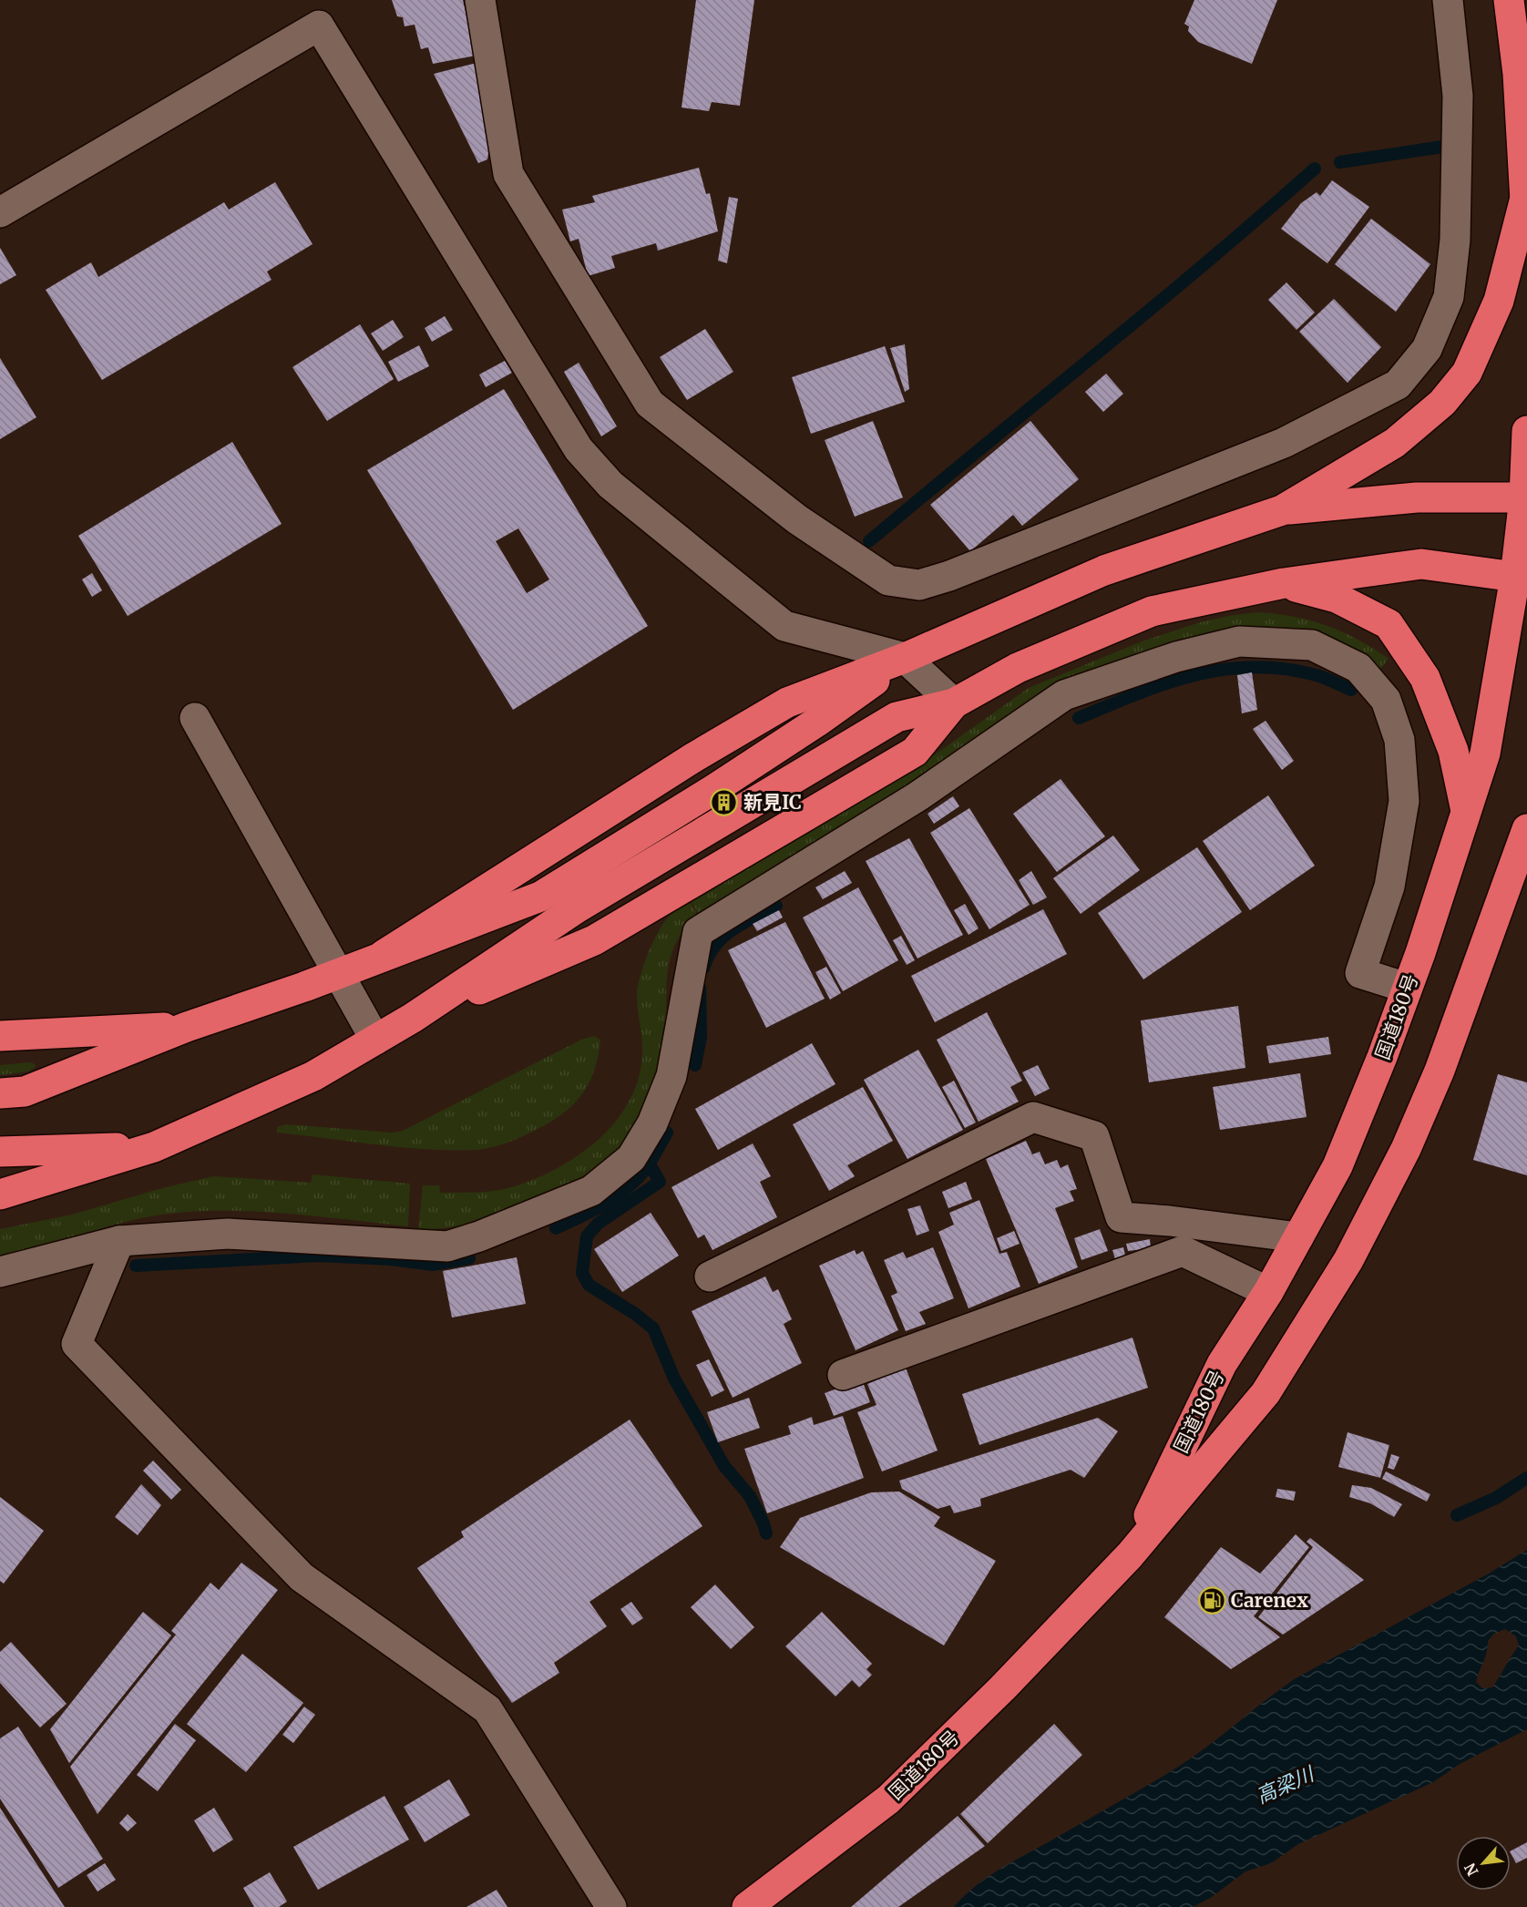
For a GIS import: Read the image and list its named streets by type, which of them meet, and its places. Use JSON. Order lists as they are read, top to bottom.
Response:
{
  "streets": {
    "highway": ["国道180号"]
  },
  "water": ["高梁川"],
  "places": {
    "building": ["新見IC"],
    "fuel station": ["Carenex"]
  },
  "north": "bottom left"
}
